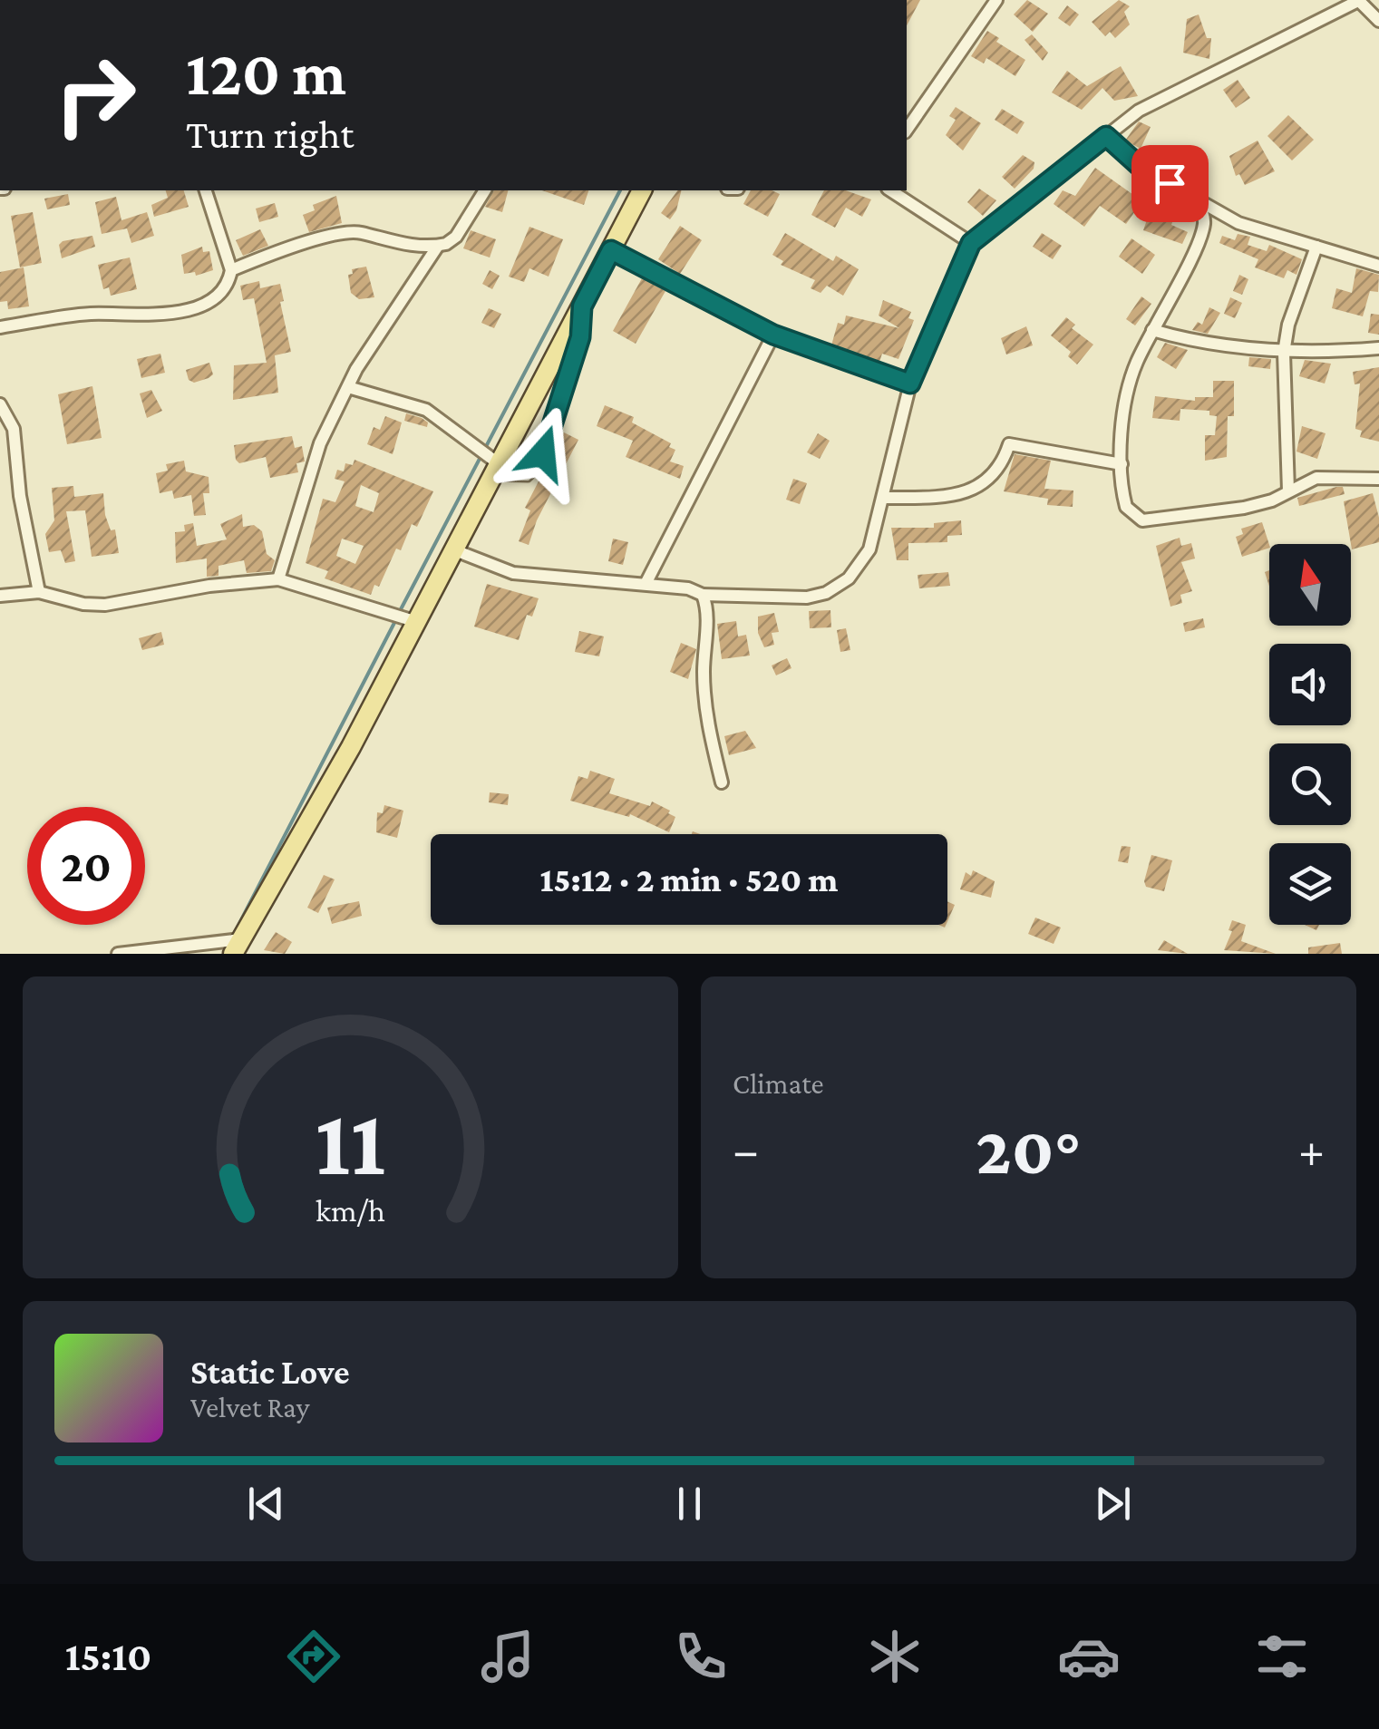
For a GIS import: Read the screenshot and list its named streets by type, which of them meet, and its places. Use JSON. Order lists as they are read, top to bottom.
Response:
{
  "north": "top",
  "page": {
    "turn": ["120 m", "Turn right"],
    "limit": "20",
    "trip": "15:12 · 2 min · 520 m",
    "tile": "Climate",
    "heat": ["−", "20°", "+"],
    "song": ["Static Love", "Velvet Ray"],
    "tabs": "15:10",
    "gauge": ["11", "km/h"]
  }
}
